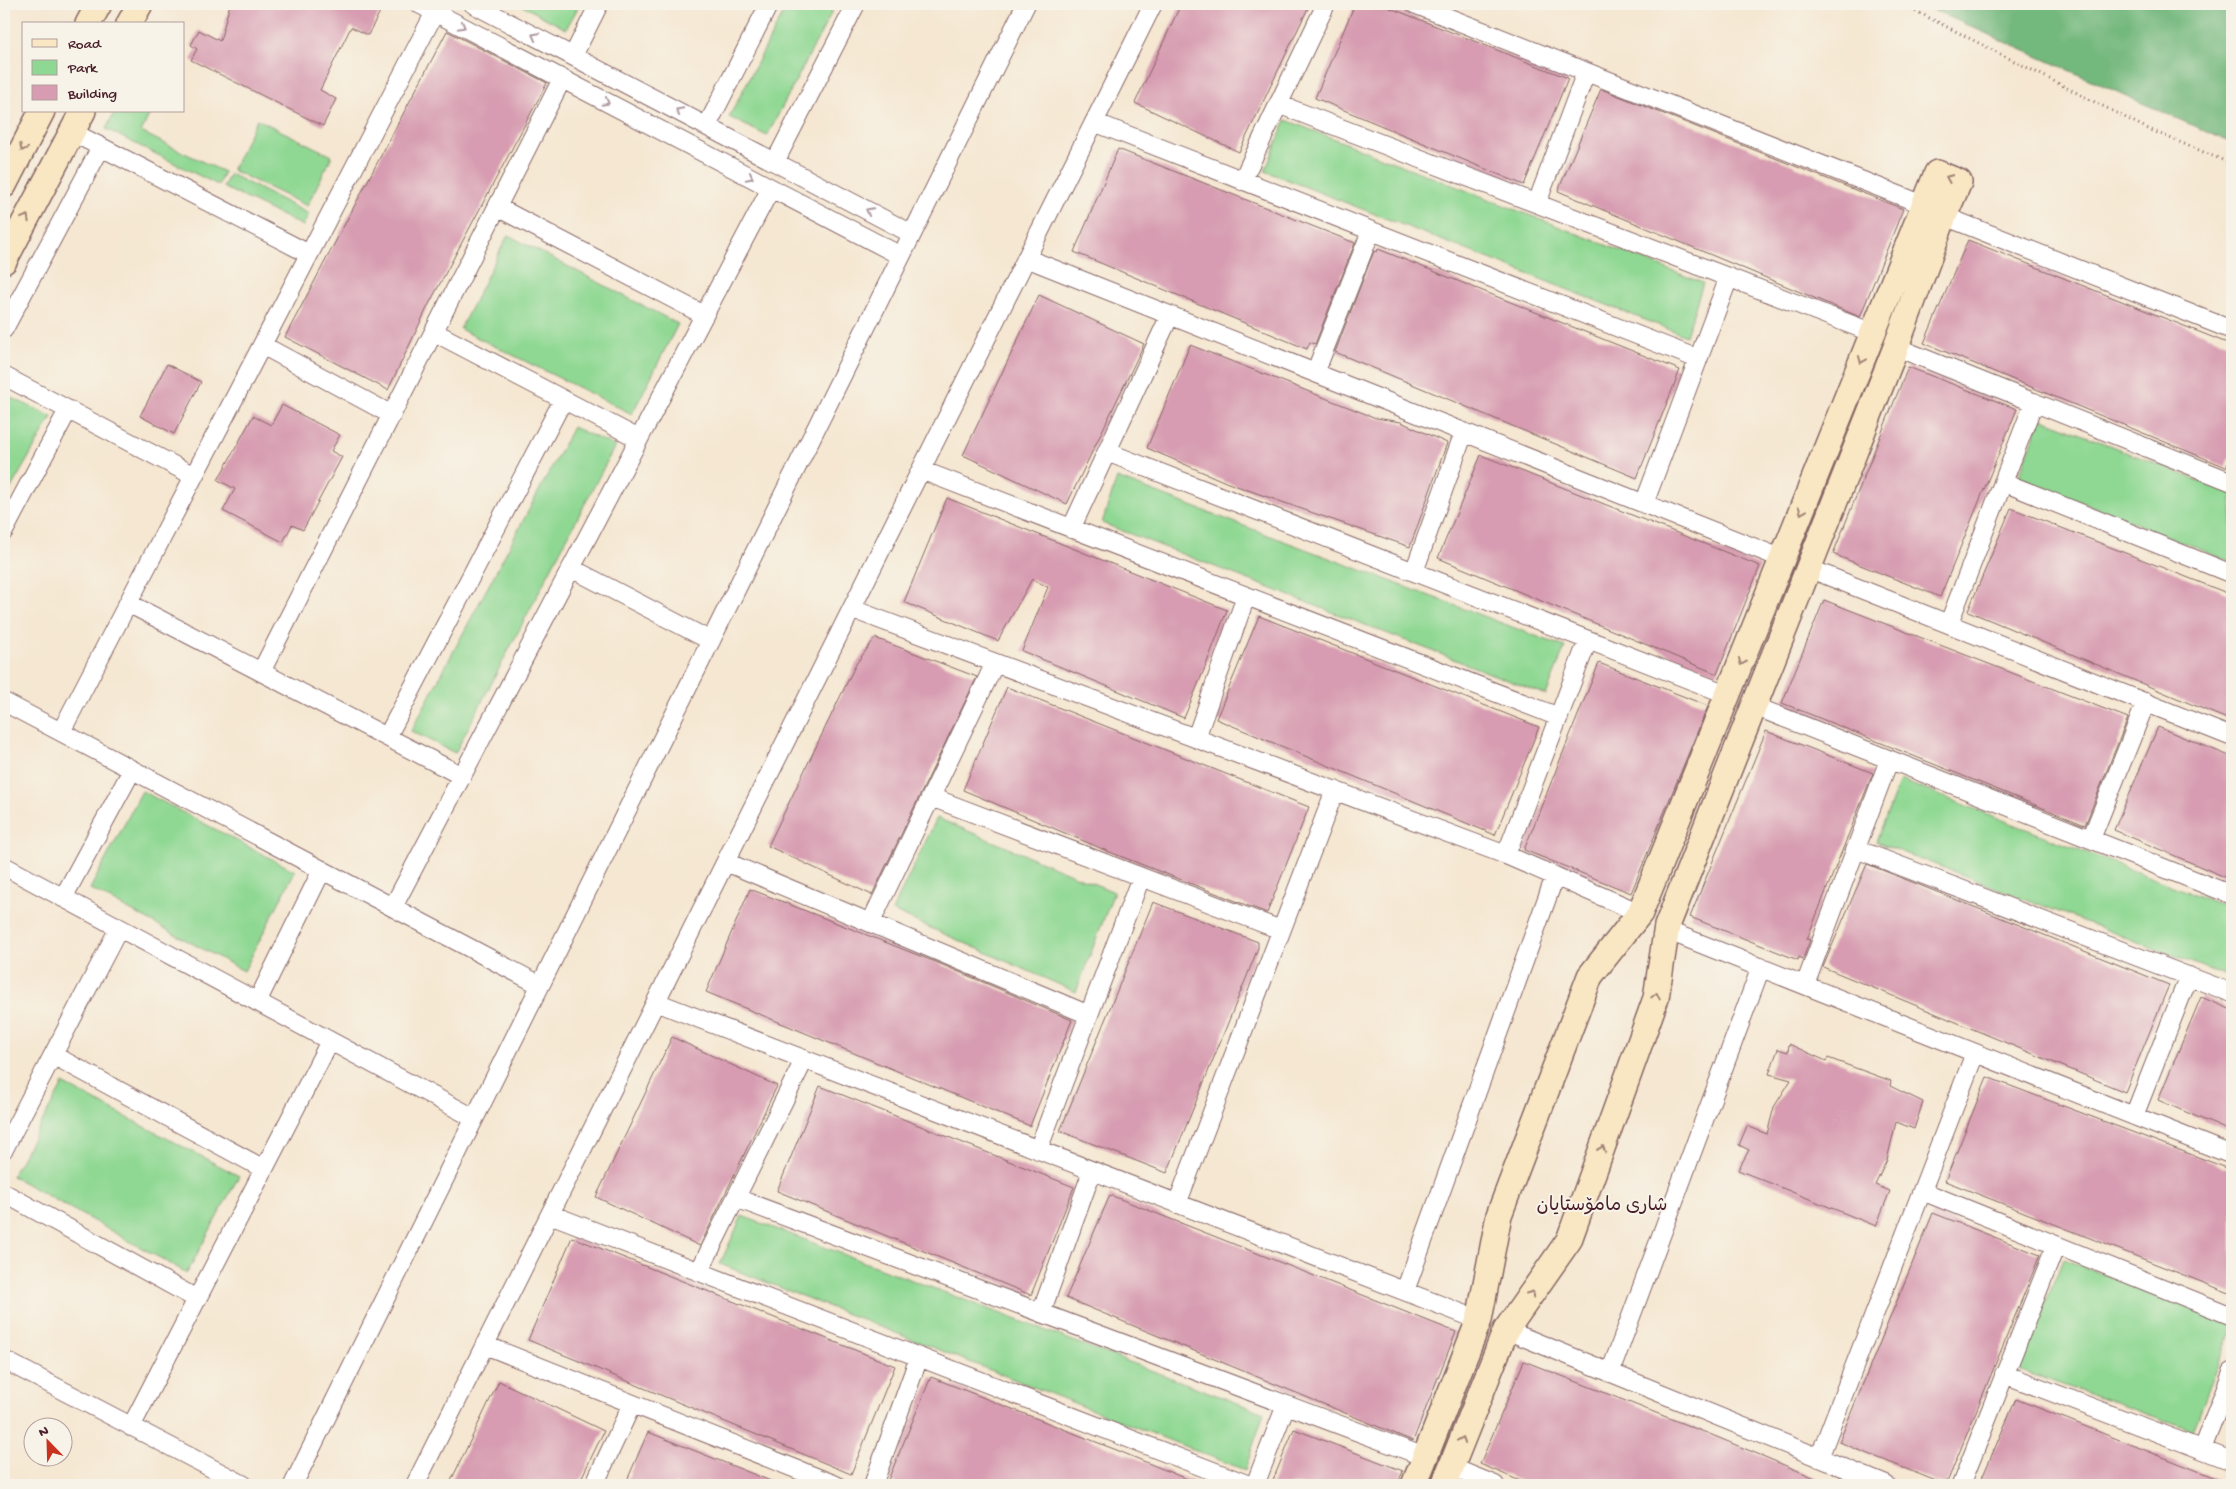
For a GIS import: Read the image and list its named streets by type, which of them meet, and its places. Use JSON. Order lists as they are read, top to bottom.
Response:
{
  "districts": ["شاری مامۆستایان"],
  "legend": ["Road", "Park", "Building"],
  "north": "top left"
}
